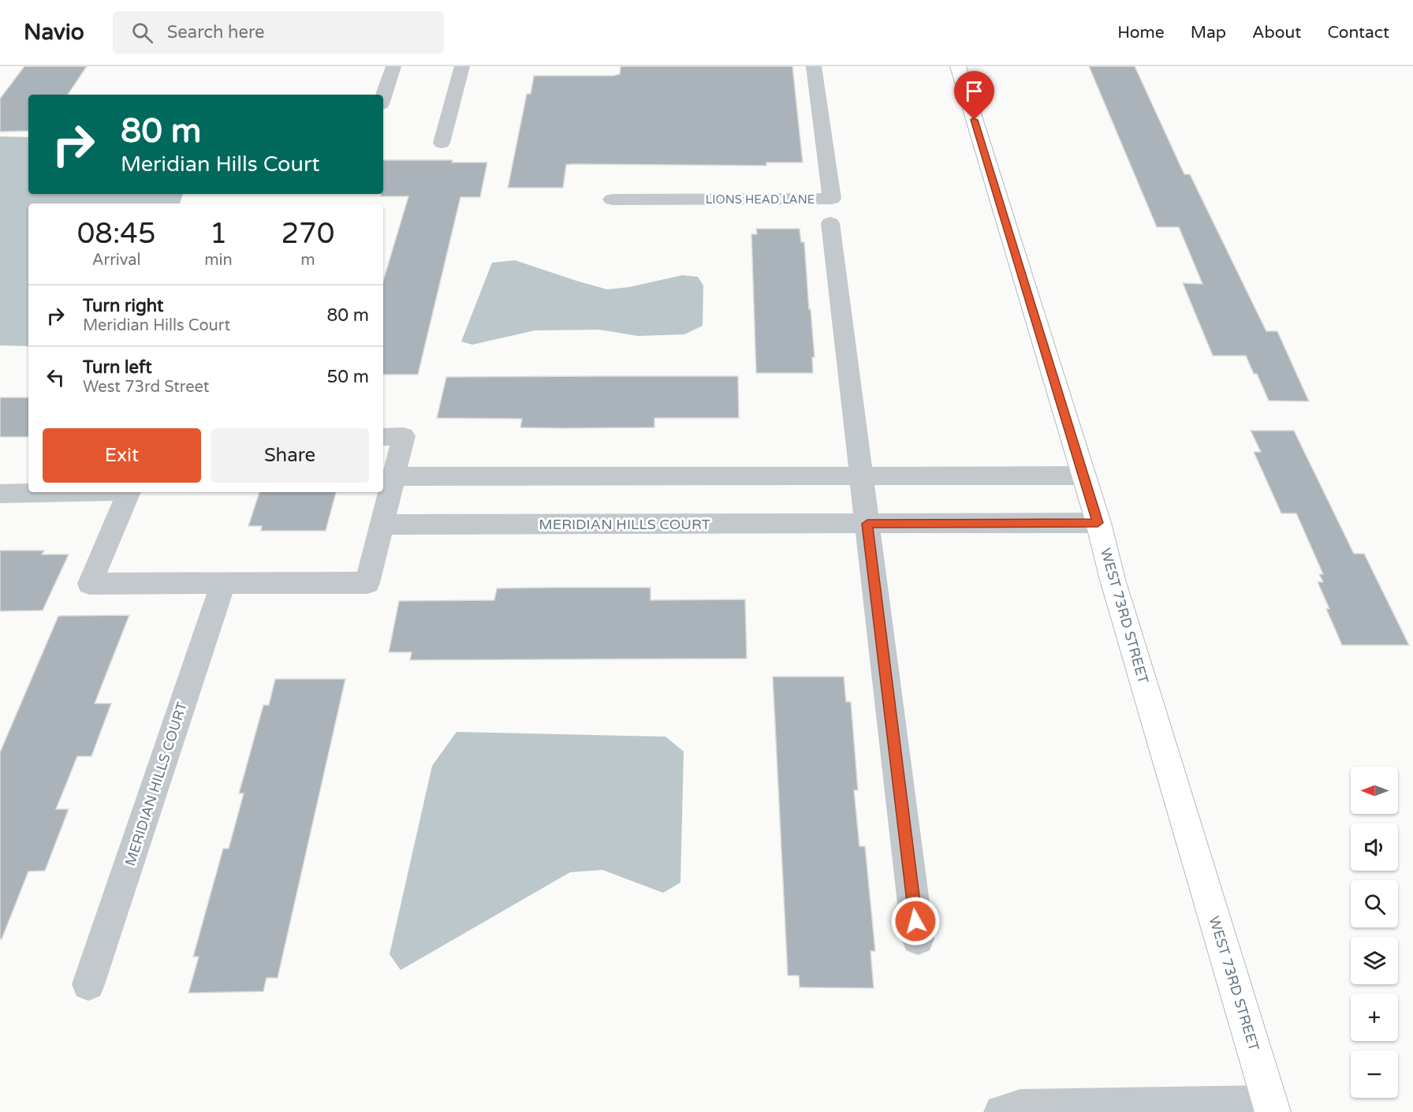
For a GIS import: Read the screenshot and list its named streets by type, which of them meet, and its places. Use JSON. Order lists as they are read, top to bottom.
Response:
{
  "streets": {
    "main road": ["WEST 73RD STREET"],
    "street": ["LIONS HEAD LANE", "MERIDIAN HILLS COURT"]
  },
  "crossings": [
    ["MERIDIAN HILLS COURT", "WEST 73RD STREET"]
  ],
  "north": "left",
  "page": {
    "header": "Navio",
    "search": "Search here",
    "nav": [
      "Home",
      "Map",
      "About",
      "Contact"
    ],
    "turn": ["80 m", "Meridian Hills Court"],
    "eta": [
      "08:45",
      "Arrival",
      "1",
      "min",
      "270",
      "m"
    ],
    "list": [
      {
        "name": "Turn right",
        "note": "Meridian Hills Court",
        "value": "80 m"
      },
      {
        "name": "Turn left",
        "note": "West 73rd Street",
        "value": "50 m"
      }
    ],
    "buttons": ["Exit", "Share"],
    "map_buttons": ["+", "−"]
  }
}
